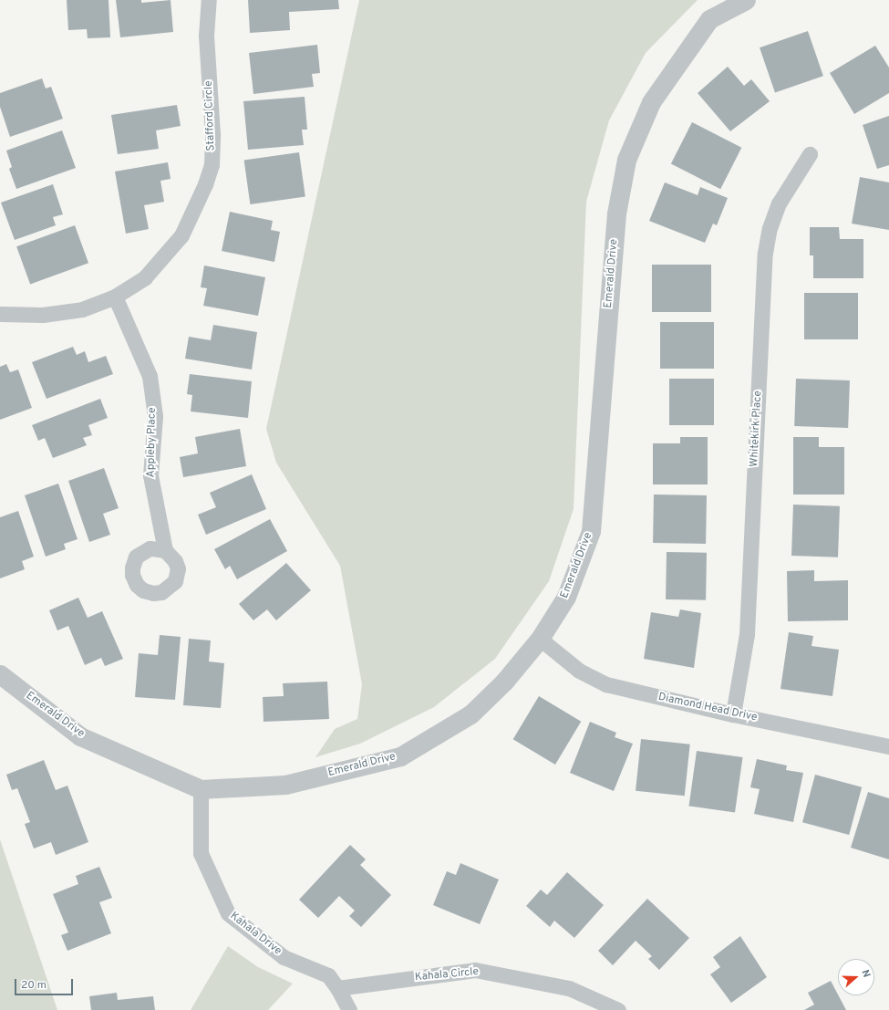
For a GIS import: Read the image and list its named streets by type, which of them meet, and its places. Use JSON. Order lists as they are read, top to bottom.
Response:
{
  "streets": {
    "street": [
      "Stafford Circle",
      "Emerald Drive",
      "Whitekirk Place",
      "Appleby Place",
      "Diamond Head Drive",
      "Kahala Drive",
      "Kahala Circle"
    ]
  },
  "crossings": [
    ["Stafford Circle", "Appleby Place"],
    ["Emerald Drive", "Diamond Head Drive"],
    ["Emerald Drive", "Kahala Drive"],
    ["Whitekirk Place", "Diamond Head Drive"],
    ["Kahala Drive", "Kahala Circle"]
  ],
  "scale_bar": "20 m",
  "north": "right"
}
